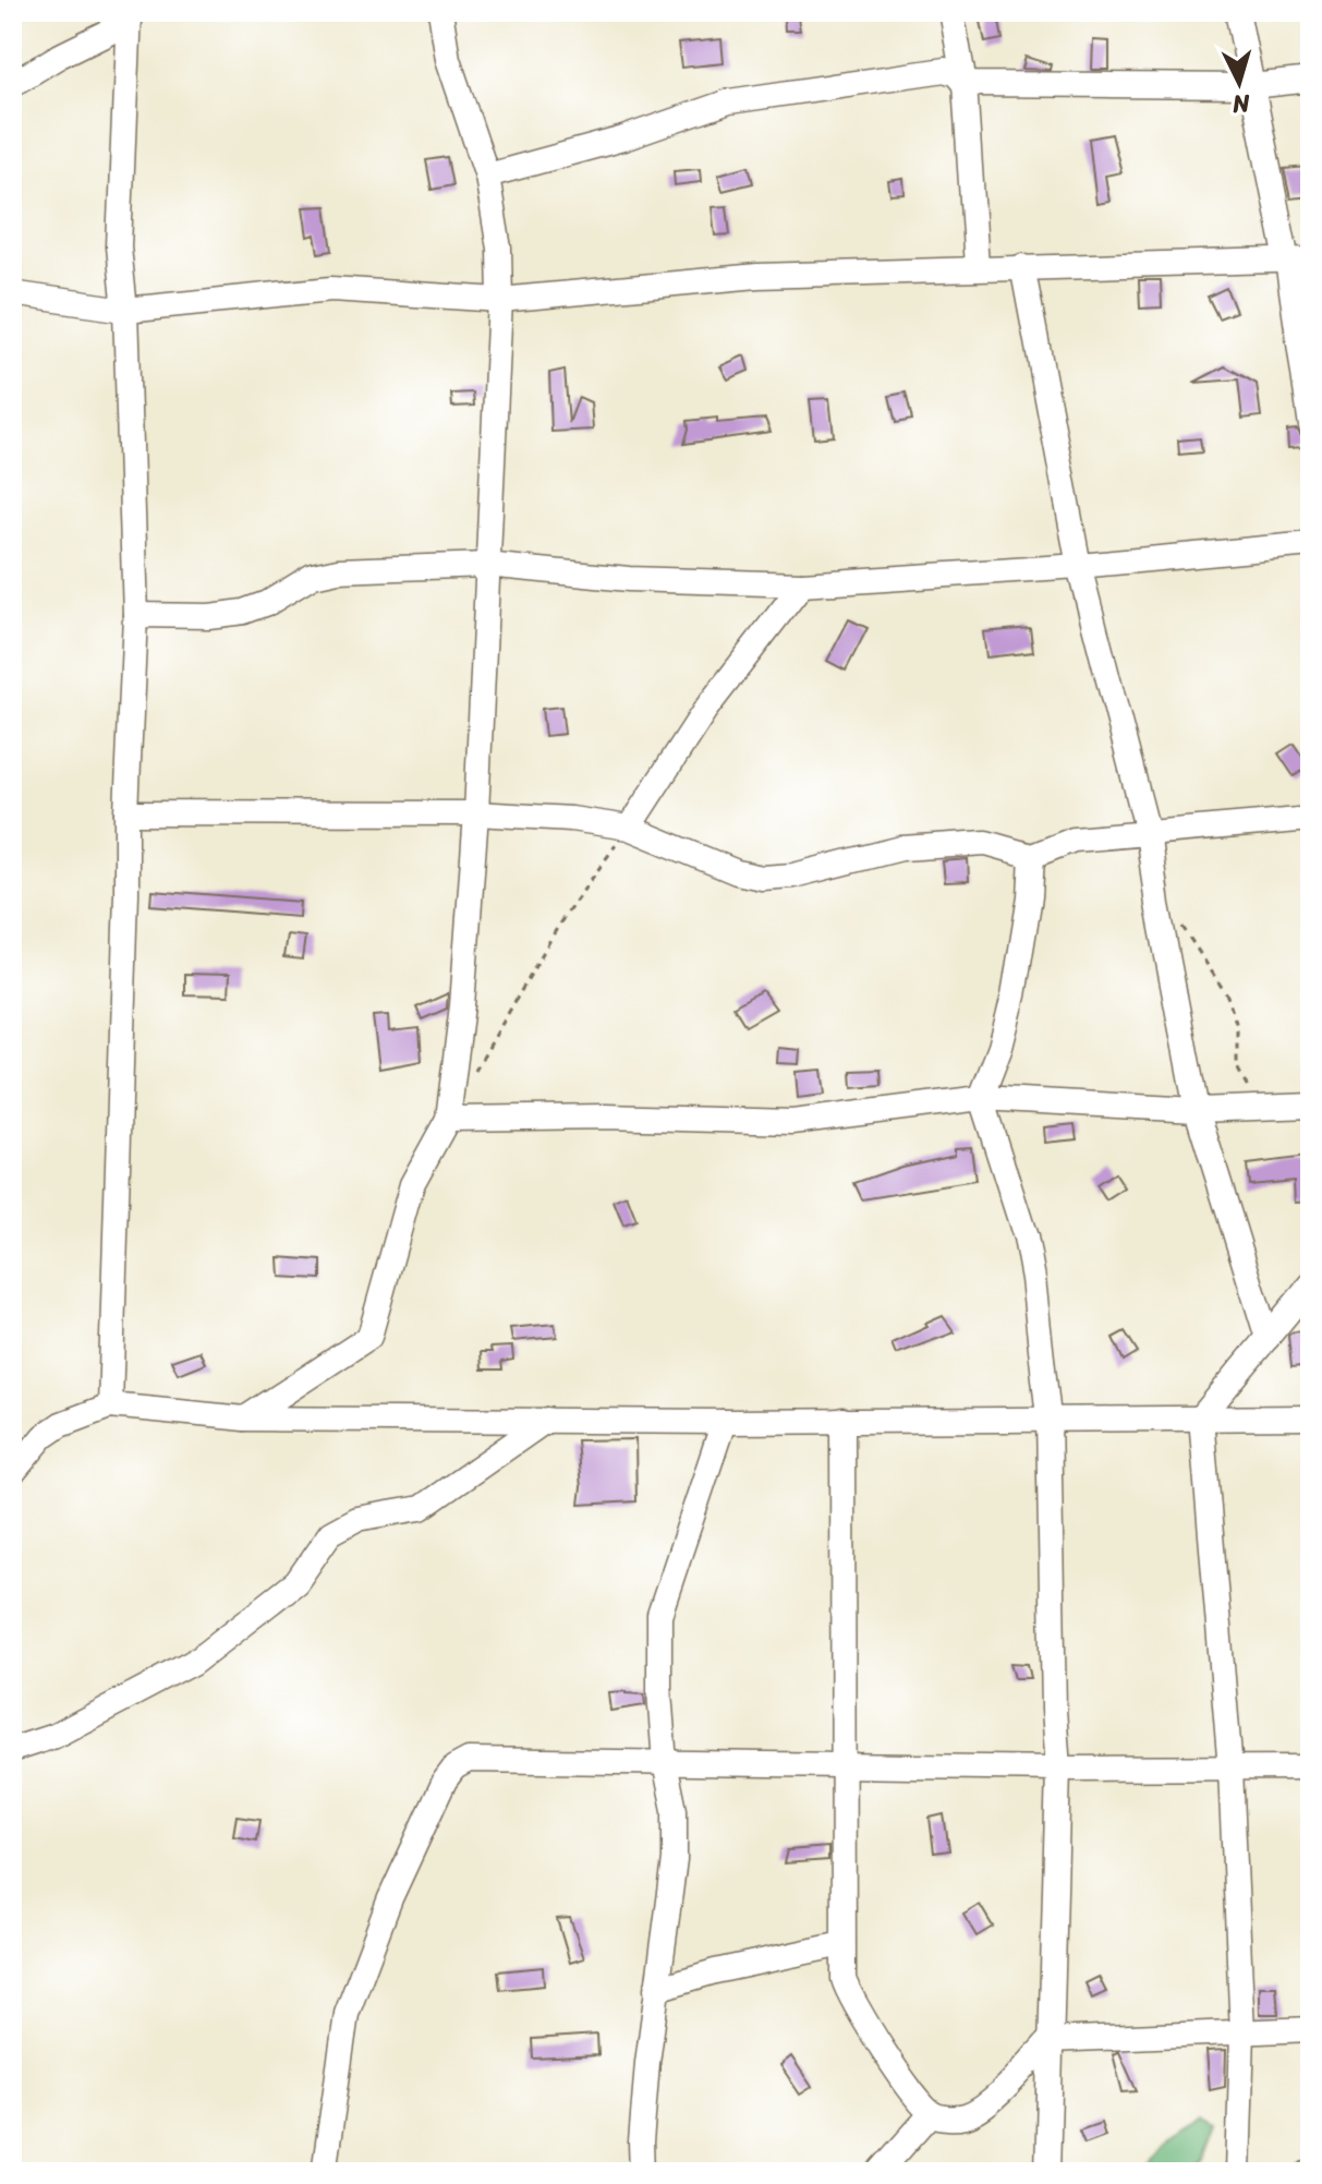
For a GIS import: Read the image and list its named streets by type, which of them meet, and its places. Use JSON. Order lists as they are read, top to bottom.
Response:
{
  "north": "bottom"
}
